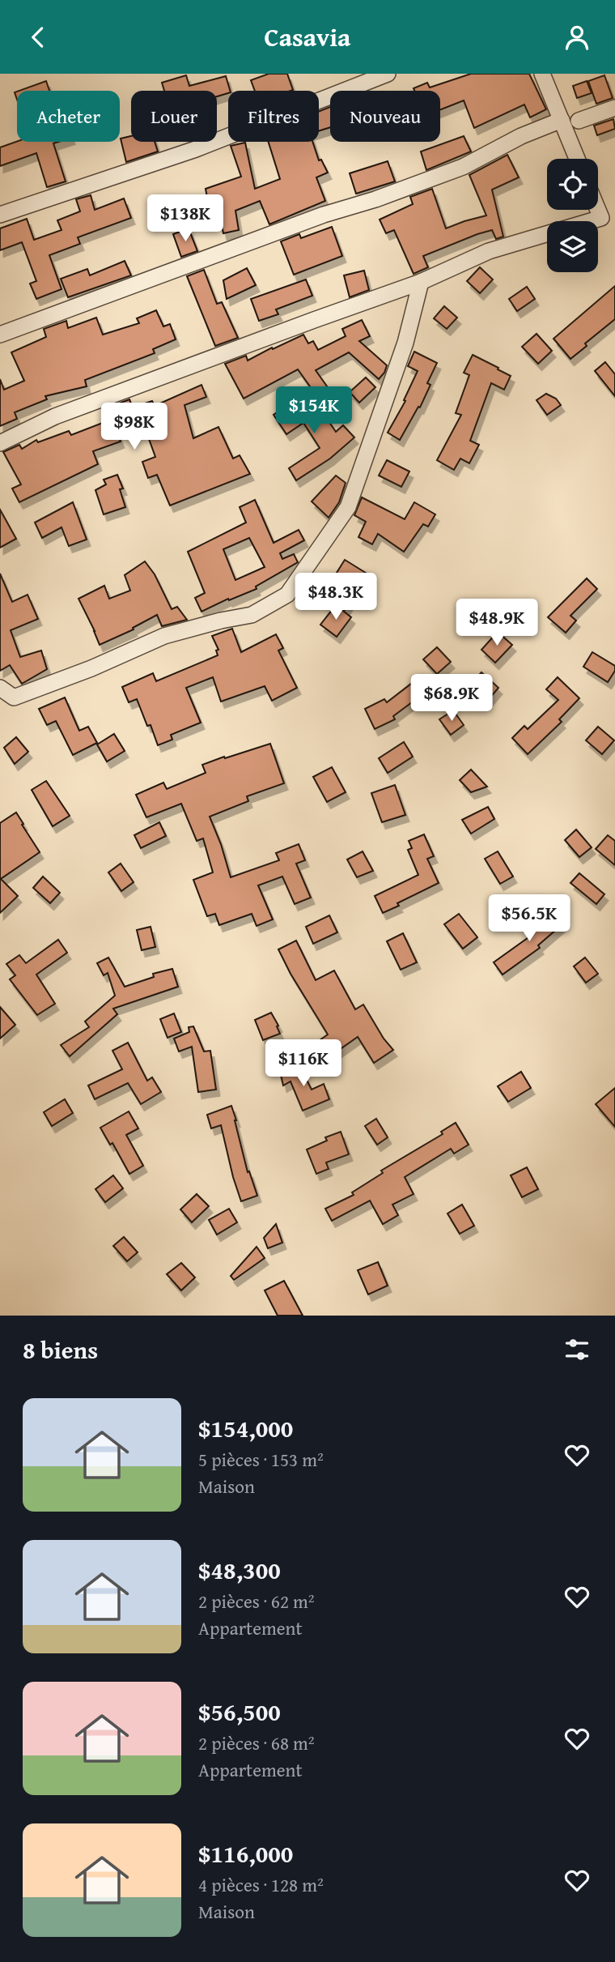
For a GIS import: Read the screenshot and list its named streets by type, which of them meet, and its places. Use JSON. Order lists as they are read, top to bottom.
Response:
{
  "page": {
    "header": "Casavia",
    "chip": [
      "Acheter",
      "Louer",
      "Filtres",
      "Nouveau"
    ],
    "price": [
      "$138K",
      "$154K",
      "$98K",
      "$48.3K",
      "$48.9K",
      "$68.9K",
      "$56.5K",
      "$116K"
    ],
    "heading": "8 biens",
    "list": [
      {
        "name": "$154,000",
        "note": "5 pièces · 153 m² · Maison"
      },
      {
        "name": "$48,300",
        "note": "2 pièces · 62 m² · Appartement"
      },
      {
        "name": "$56,500",
        "note": "2 pièces · 68 m² · Appartement"
      },
      {
        "name": "$116,000",
        "note": "4 pièces · 128 m² · Maison"
      }
    ]
  }
}
